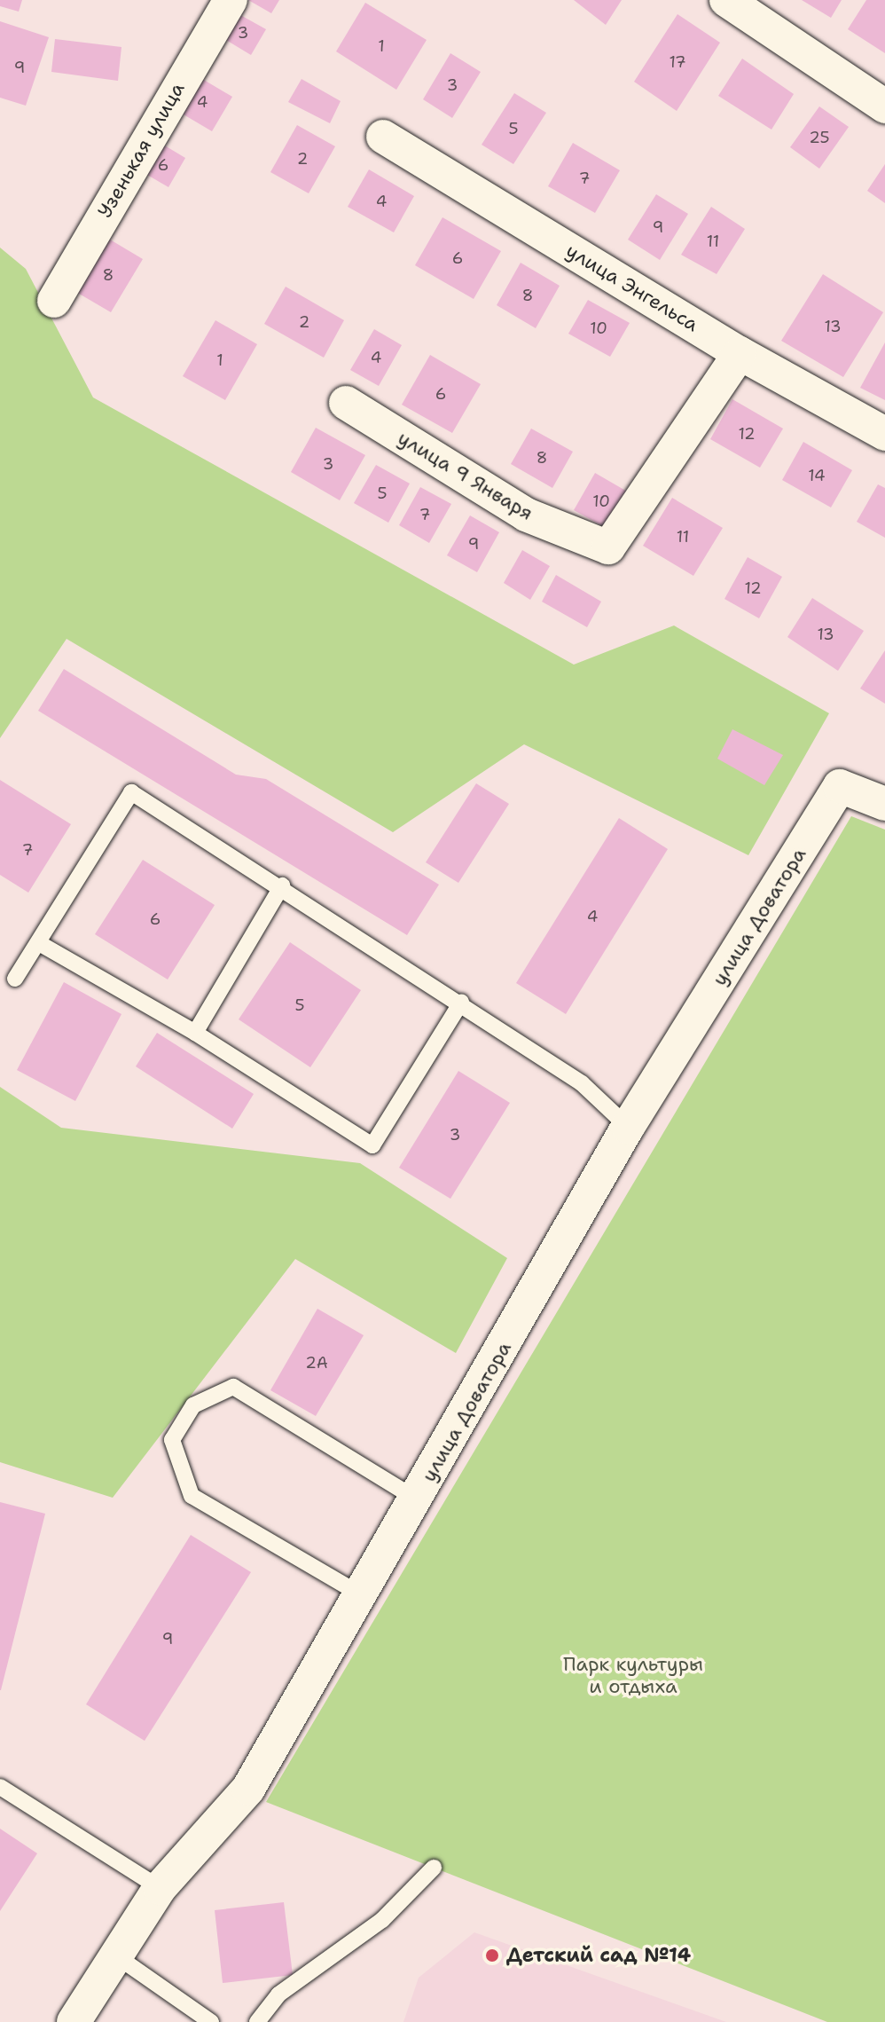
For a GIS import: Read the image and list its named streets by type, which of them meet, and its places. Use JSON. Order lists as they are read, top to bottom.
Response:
{
  "streets": {
    "street": [
      "Узенькая улица",
      "улица Энгельса",
      "улица 9 Января",
      "улица Доватора"
    ]
  },
  "crossings": [
    ["улица Энгельса", "улица 9 Января"]
  ],
  "parks": ["Парк культуры и отдыха"],
  "places": ["Детский сад №14"],
  "house_numbers": [
    "3",
    "1",
    "17",
    "9",
    "3",
    "4",
    "5",
    "25",
    "2",
    "6",
    "7",
    "4",
    "9",
    "11",
    "6",
    "8",
    "8",
    "2",
    "13",
    "10",
    "4",
    "1",
    "6",
    "12",
    "8",
    "3",
    "14",
    "5",
    "10",
    "7",
    "11",
    "9",
    "12",
    "13",
    "7",
    "4",
    "6",
    "5",
    "3",
    "2А",
    "9"
  ]
}
